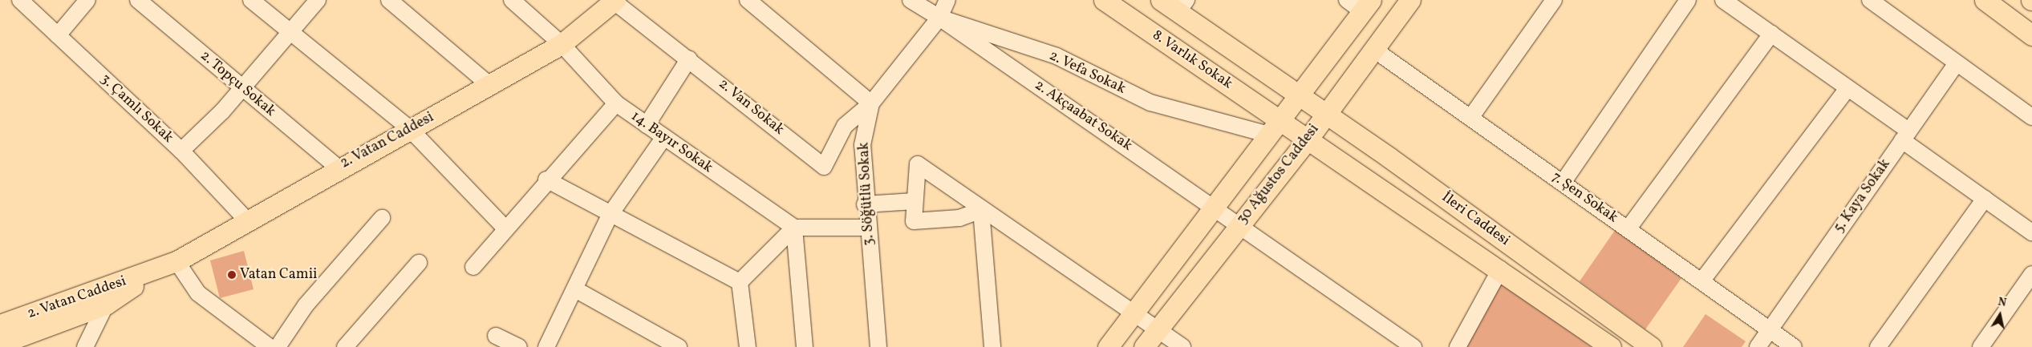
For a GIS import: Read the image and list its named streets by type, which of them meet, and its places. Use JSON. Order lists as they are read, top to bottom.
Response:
{
  "streets": {
    "main road": [
      "8. Varlık Sokak",
      "2. Vatan Caddesi",
      "30 Ağustos Caddesi",
      "İleri Caddesi"
    ],
    "street": [
      "2. Vefa Sokak",
      "2. Topçu Sokak",
      "2. Van Sokak",
      "3. Çamlı Sokak",
      "2. Akçaabat Sokak",
      "14. Bayır Sokak",
      "3. Söğütlü Sokak",
      "5. Kaya Sokak",
      "7. Şen Sokak"
    ]
  },
  "crossings": [
    ["8. Varlık Sokak", "2. Vefa Sokak"],
    ["8. Varlık Sokak", "30 Ağustos Caddesi"],
    ["8. Varlık Sokak", "İleri Caddesi"],
    ["2. Vefa Sokak", "2. Akçaabat Sokak"],
    ["2. Vefa Sokak", "30 Ağustos Caddesi"],
    ["2. Vefa Sokak", "3. Söğütlü Sokak"],
    ["2. Vefa Sokak", "İleri Caddesi"],
    ["2. Topçu Sokak", "2. Vatan Caddesi"],
    ["2. Van Sokak", "2. Vatan Caddesi"],
    ["2. Van Sokak", "3. Söğütlü Sokak"],
    ["3. Çamlı Sokak", "2. Vatan Caddesi"],
    ["2. Akçaabat Sokak", "30 Ağustos Caddesi"],
    ["2. Akçaabat Sokak", "3. Söğütlü Sokak"],
    ["2. Vatan Caddesi", "14. Bayır Sokak"],
    ["30 Ağustos Caddesi", "7. Şen Sokak"],
    ["30 Ağustos Caddesi", "İleri Caddesi"],
    ["5. Kaya Sokak", "7. Şen Sokak"]
  ],
  "places": ["Vatan Camii"],
  "north": "top"
}
